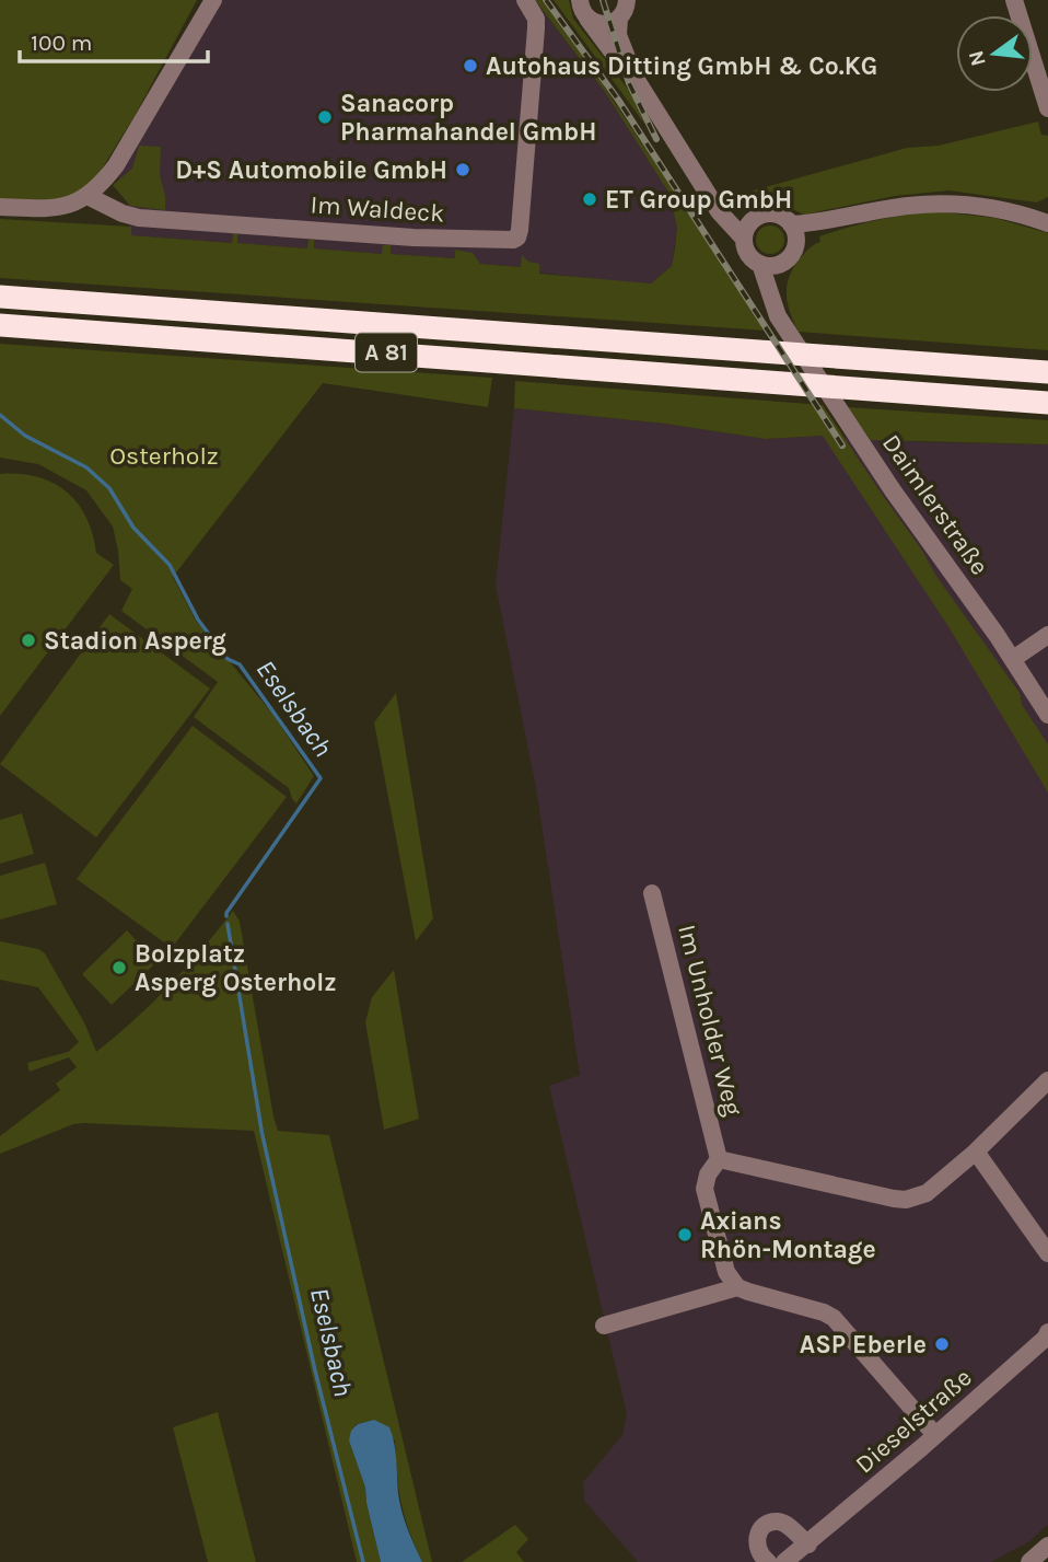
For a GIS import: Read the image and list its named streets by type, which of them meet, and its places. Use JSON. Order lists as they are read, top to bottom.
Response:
{
  "streets": {
    "highway": ["A 81"],
    "street": [
      "Im Waldeck",
      "Daimlerstraße",
      "Im Unholder Weg",
      "Dieselstraße"
    ]
  },
  "water": ["Eselsbach"],
  "parks": ["Osterholz"],
  "places": [
    "Autohaus Ditting GmbH & Co.KG",
    "Sanacorp Pharmahandel GmbH",
    "D+S Automobile GmbH",
    "ET Group GmbH",
    "Stadion Asperg",
    "Bolzplatz Asperg Osterholz",
    "Axians Rhön-Montage",
    "ASP Eberle"
  ],
  "scale_bar": "100 m",
  "north": "left"
}
